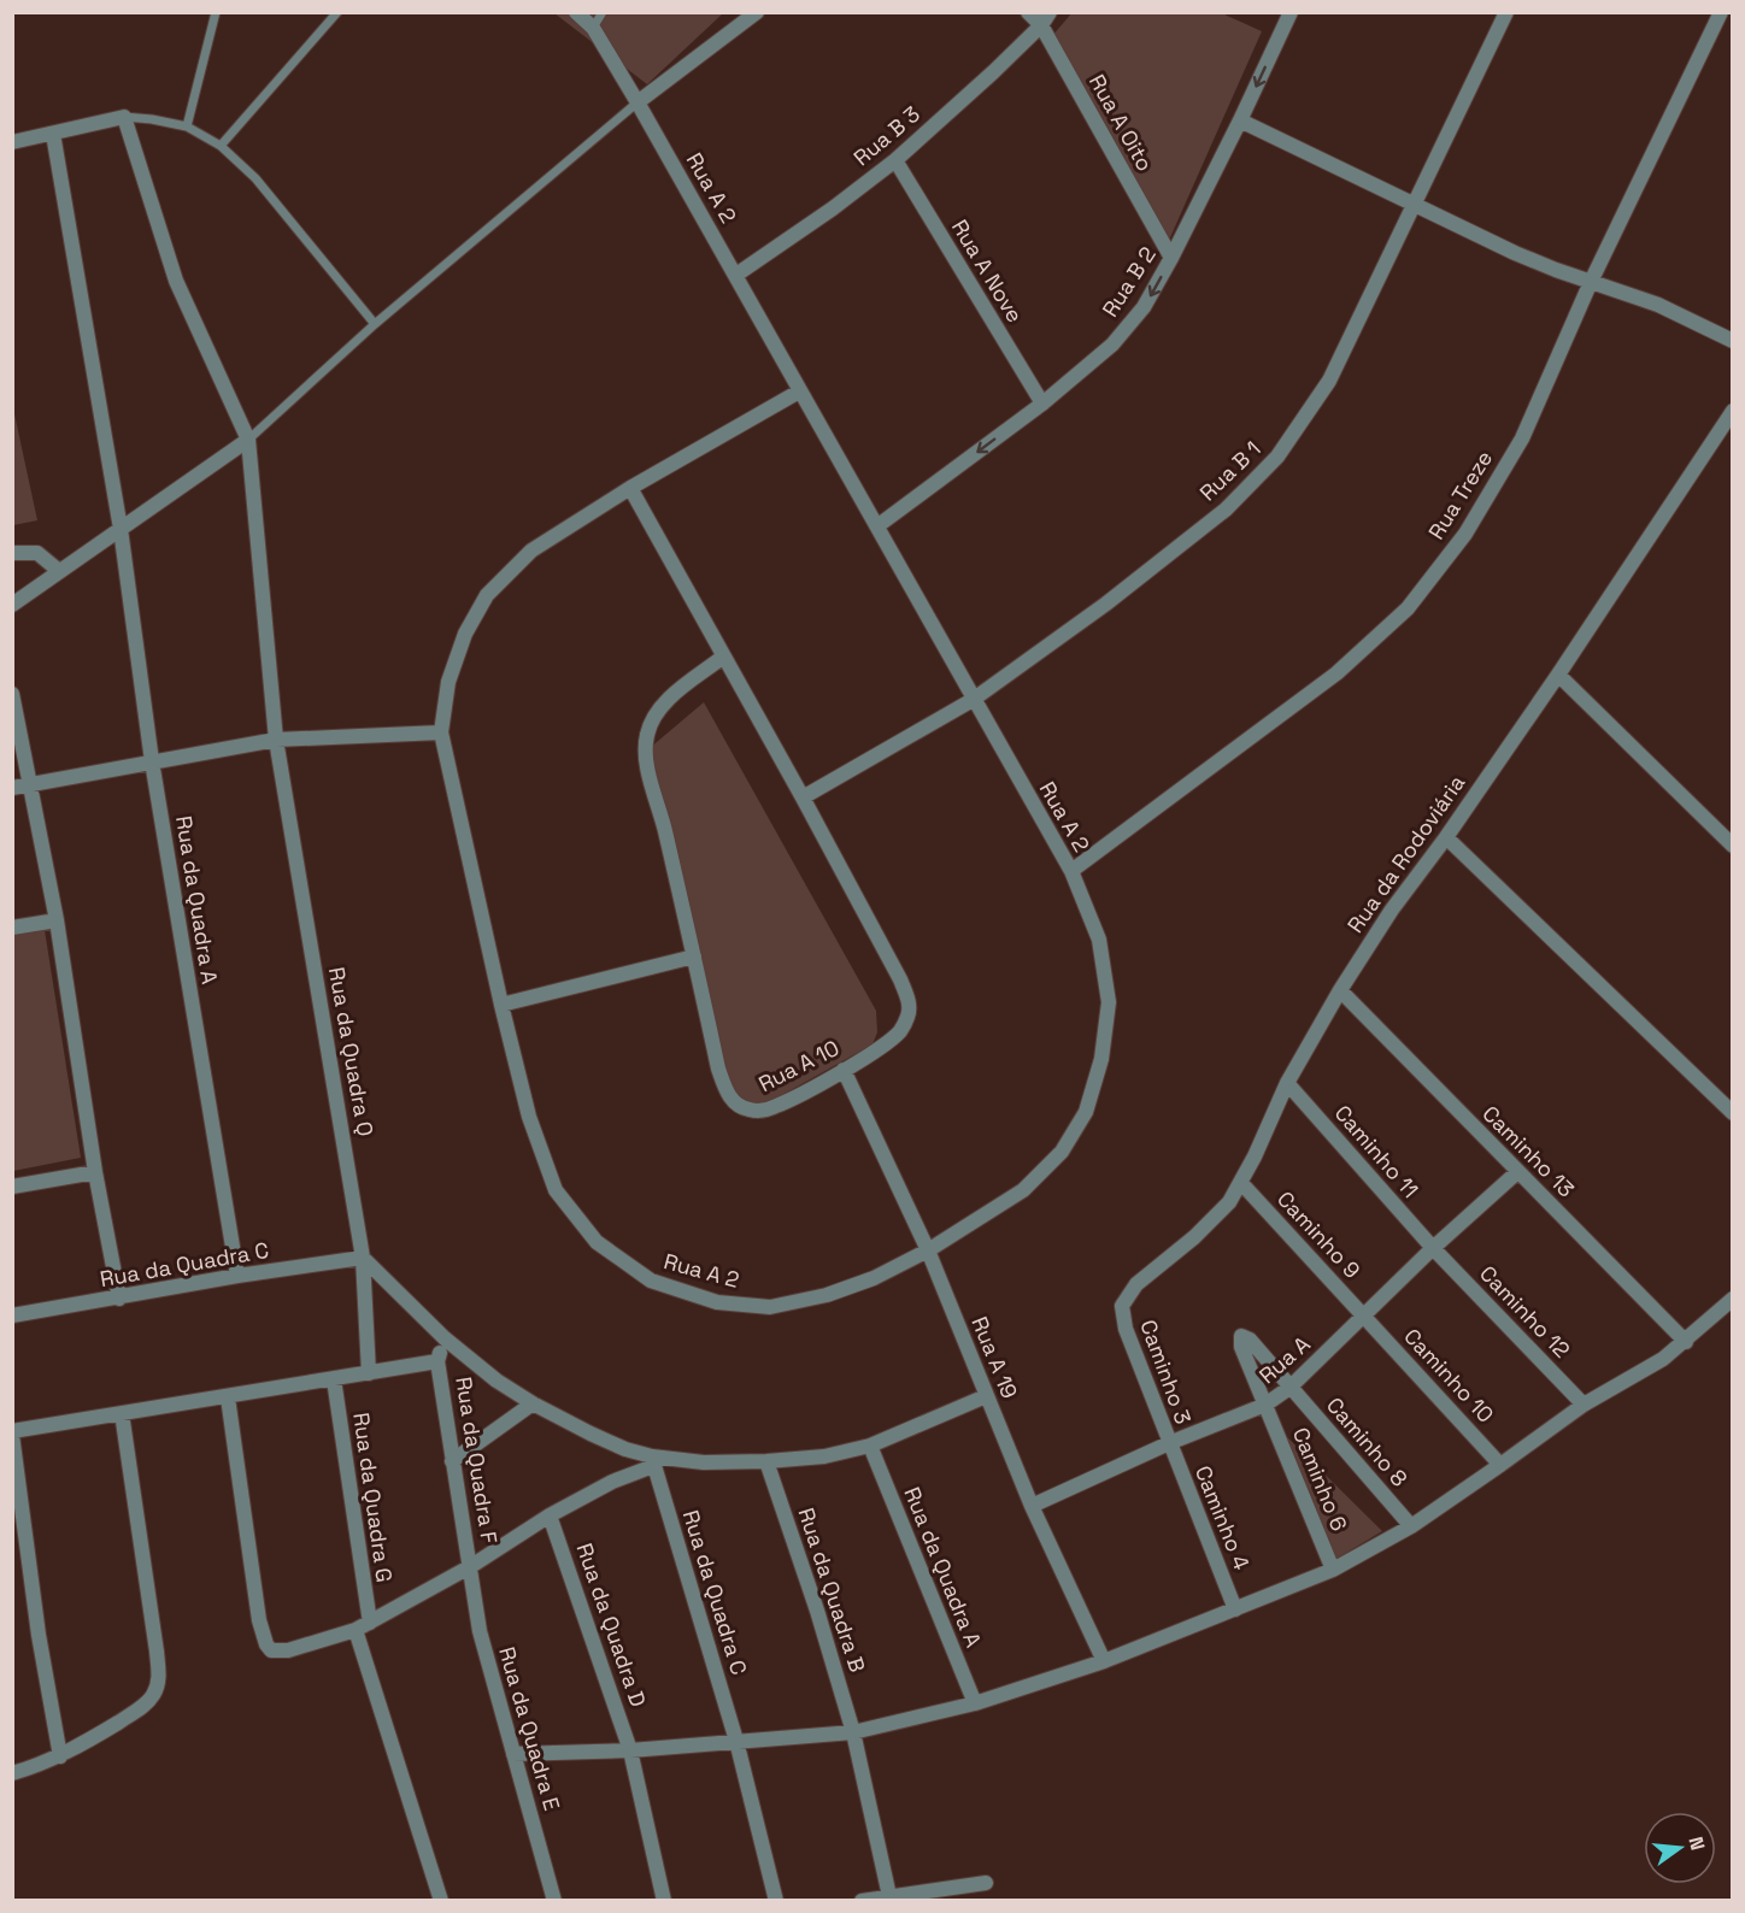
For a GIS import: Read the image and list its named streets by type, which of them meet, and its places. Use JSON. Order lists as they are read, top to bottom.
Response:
{
  "streets": {
    "street": [
      "Rua A Oito",
      "Rua B 3",
      "Rua A 2",
      "Rua A Nove",
      "Rua B 2",
      "Rua B 1",
      "Rua Treze",
      "Rua da Rodoviária",
      "Rua da Quadra A",
      "Rua da Quadra Q",
      "Rua A 10",
      "Caminho 11",
      "Caminho 13",
      "Caminho 9",
      "Rua da Quadra C",
      "Caminho 12",
      "Rua A 19",
      "Rua A",
      "Caminho 3",
      "Caminho 10",
      "Caminho 8",
      "Rua da Quadra F",
      "Caminho 6",
      "Rua da Quadra G",
      "Caminho 4",
      "Rua da Quadra B",
      "Rua da Quadra D",
      "Rua da Quadra E"
    ]
  },
  "crossings": [
    ["Rua A Oito", "Rua B 3"],
    ["Rua A Oito", "Rua B 2"],
    ["Rua B 3", "Rua A 2"],
    ["Rua B 3", "Rua A Nove"],
    ["Rua A 2", "Rua B 2"],
    ["Rua A 2", "Rua B 1"],
    ["Rua A 2", "Rua Treze"],
    ["Rua A 2", "Rua A 10"],
    ["Rua A 2", "Rua A 19"],
    ["Rua A Nove", "Rua B 2"],
    ["Rua B 1", "Rua A 10"],
    ["Rua da Rodoviária", "Caminho 11"],
    ["Rua da Rodoviária", "Caminho 13"],
    ["Rua da Rodoviária", "Caminho 9"],
    ["Rua da Rodoviária", "Caminho 3"],
    ["Rua da Quadra A", "Rua da Quadra C"],
    ["Rua da Quadra Q", "Rua da Quadra C"],
    ["Rua A 10", "Rua A 19"],
    ["Caminho 11", "Caminho 12"],
    ["Caminho 11", "Rua A"],
    ["Caminho 13", "Rua A"],
    ["Caminho 9", "Rua A"],
    ["Caminho 9", "Caminho 10"],
    ["Caminho 12", "Rua A"],
    ["Rua A 19", "Rua A"],
    ["Rua A", "Caminho 3"],
    ["Rua A", "Caminho 10"],
    ["Rua A", "Caminho 8"],
    ["Rua A", "Caminho 6"],
    ["Rua A", "Caminho 4"],
    ["Caminho 3", "Caminho 4"],
    ["Caminho 8", "Caminho 6"],
    ["Rua da Quadra F", "Rua da Quadra E"]
  ],
  "one_way": ["Rua B 2"],
  "north": "right"
}
